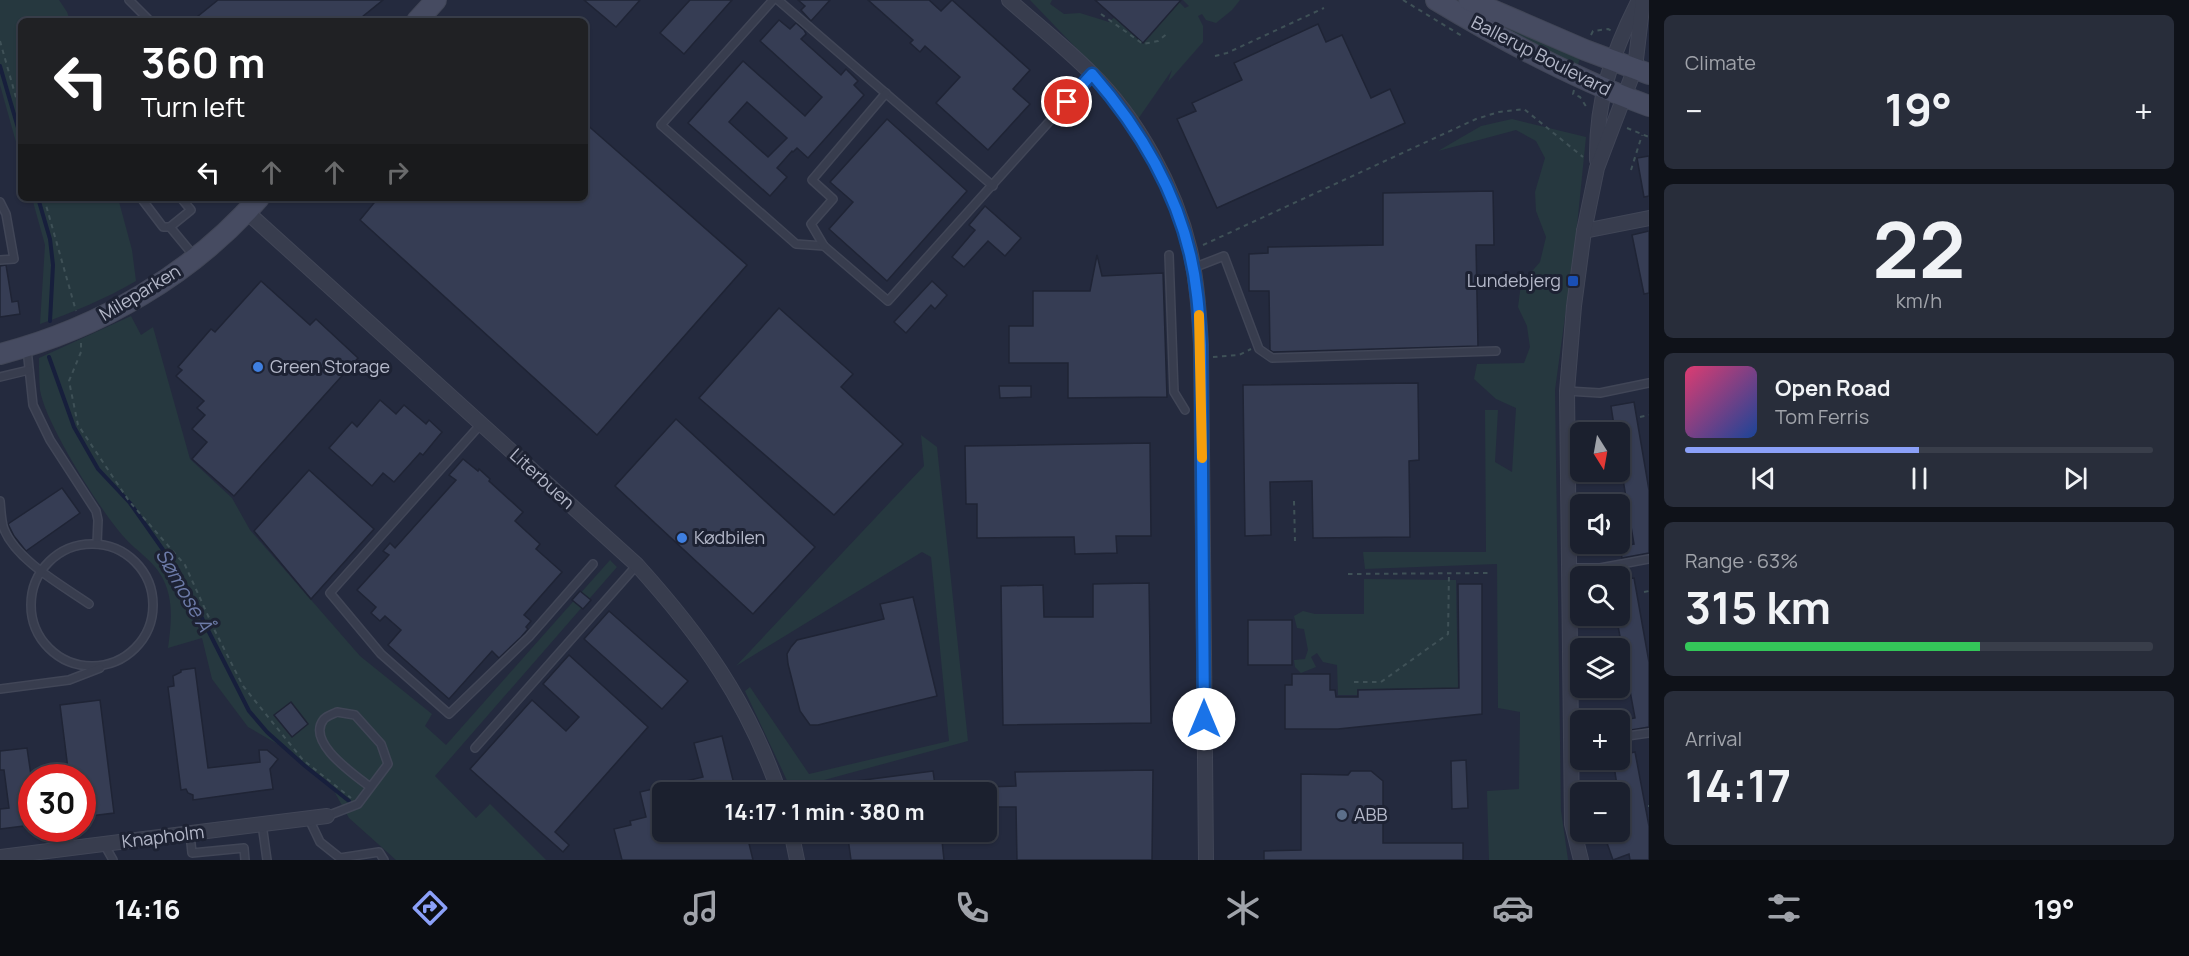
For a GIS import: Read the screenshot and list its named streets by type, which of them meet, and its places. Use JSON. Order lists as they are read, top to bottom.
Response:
{
  "streets": {
    "street": [
      "Ballerup Boulevard",
      "Mileparken",
      "Literbuen",
      "Knapholm"
    ]
  },
  "crossings": [
    ["Mileparken", "Literbuen"]
  ],
  "water": ["Sømose Å"],
  "places": {
    "transit": ["Lundebjerg"],
    "other": ["Green Storage", "Kødbilen", "ABB"]
  },
  "north": "bottom",
  "page": {
    "tile": [
      "Climate",
      ["22", "km/h"],
      ["Range · 63%", "315 km"],
      ["Arrival", "14:17"]
    ],
    "turn": ["360 m", "Turn left"],
    "heat": ["−", "19°", "+"],
    "song": ["Open Road", "Tom Ferris"],
    "map_buttons": ["+", "−"],
    "limit": "30",
    "trip": "14:17 · 1 min · 380 m",
    "tabs": ["14:16", "19°"]
  }
}
